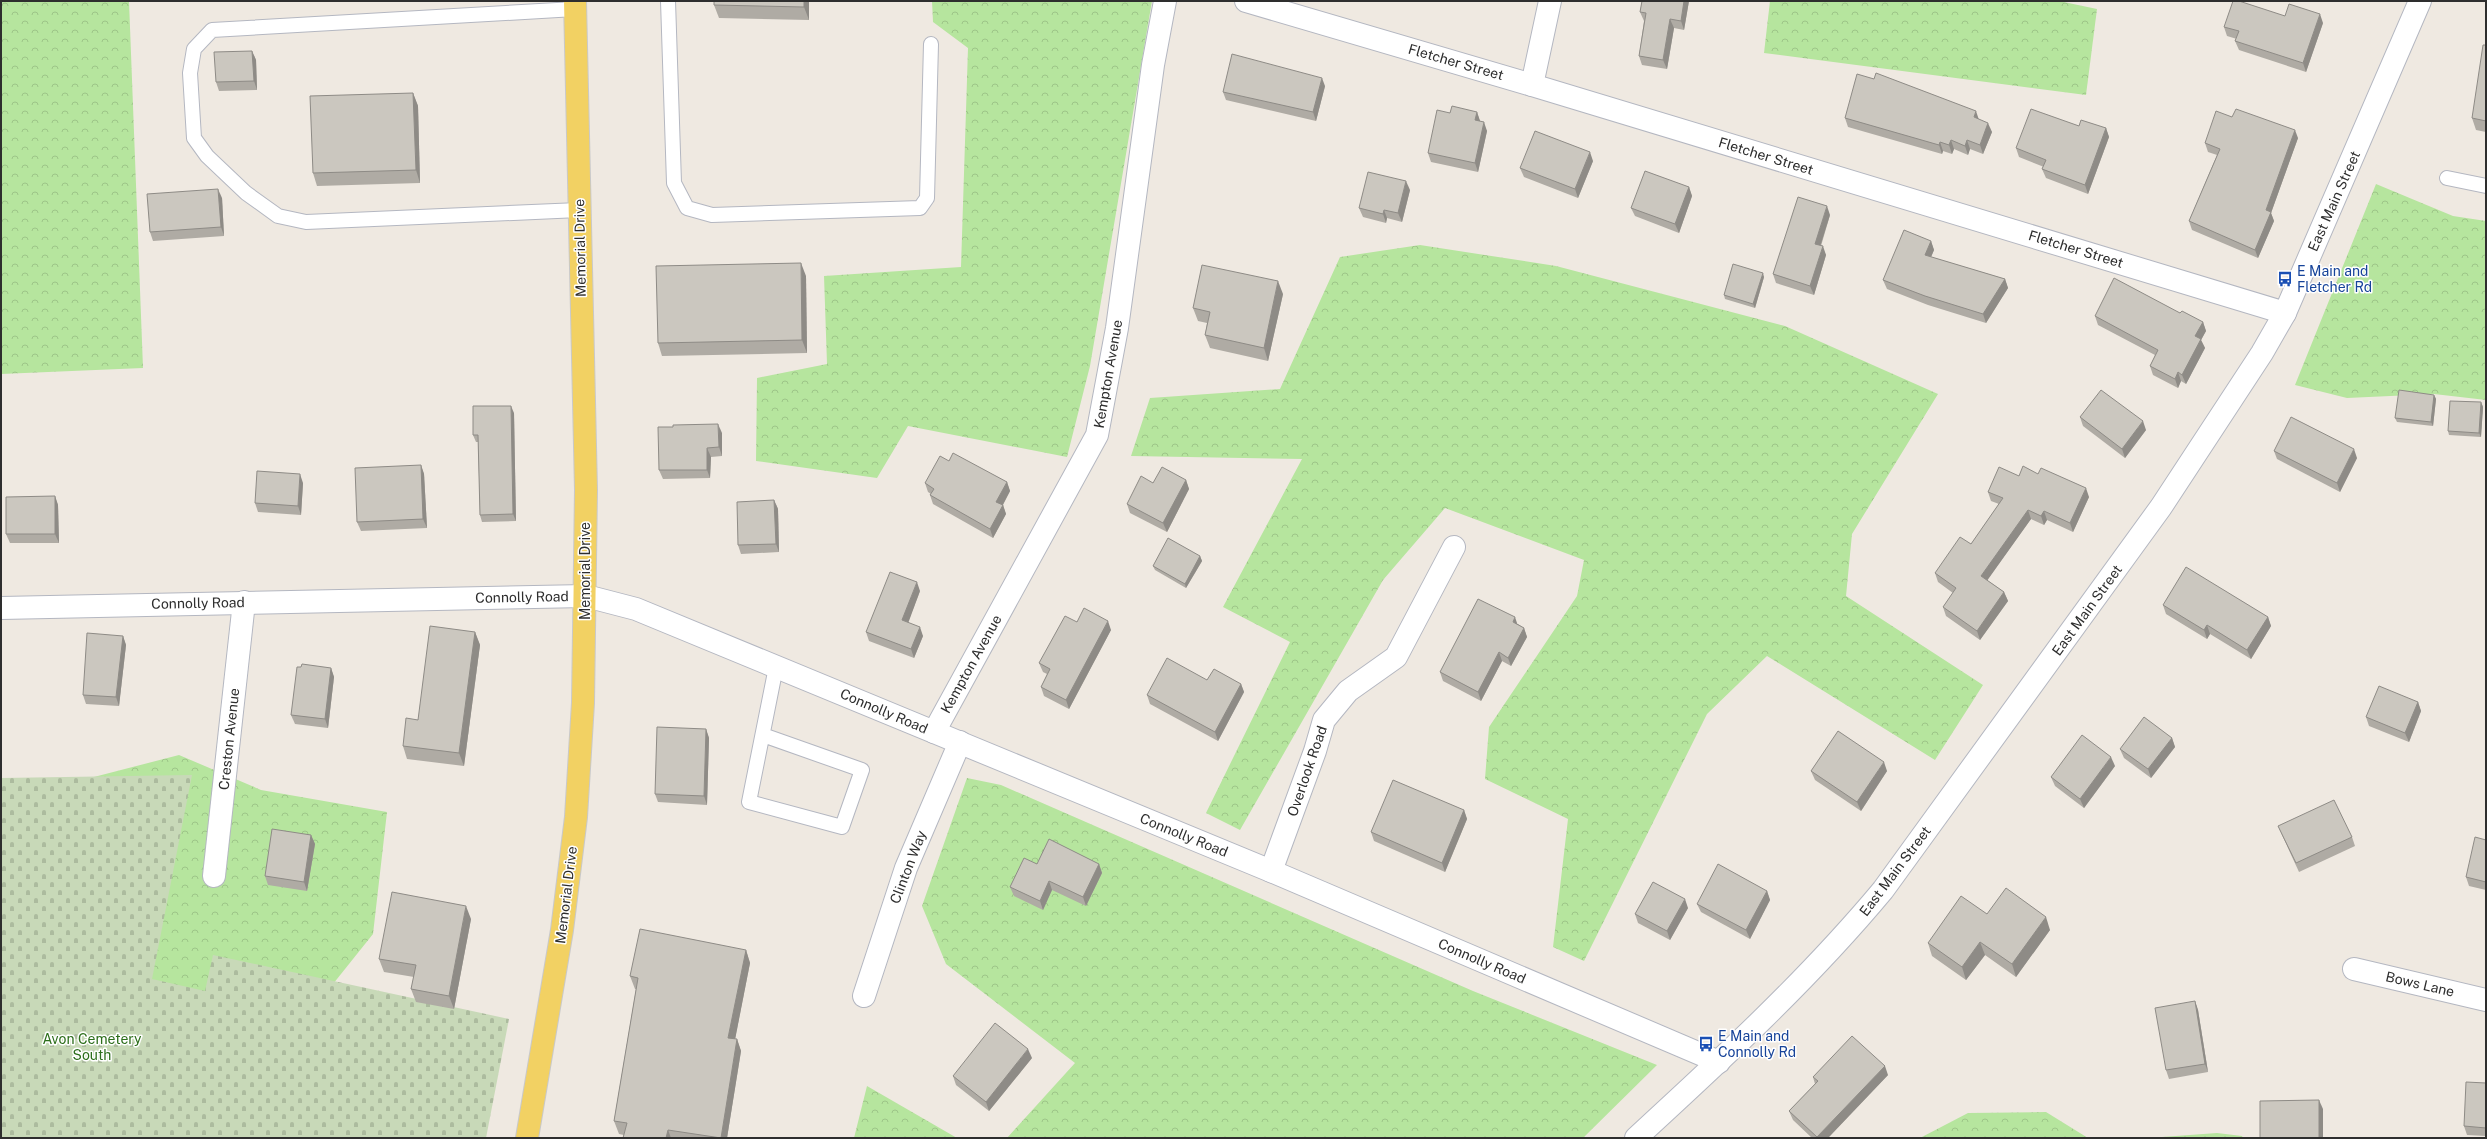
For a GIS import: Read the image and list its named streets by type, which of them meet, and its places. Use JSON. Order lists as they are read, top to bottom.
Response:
{
  "streets": {
    "main road": ["Memorial Drive"],
    "street": [
      "Fletcher Street",
      "East Main Street",
      "Kempton Avenue",
      "Connolly Road",
      "Creston Avenue",
      "Overlook Road",
      "Clinton Way",
      "Bows Lane"
    ]
  },
  "crossings": [
    ["Fletcher Street", "East Main Street"],
    ["East Main Street", "Connolly Road"],
    ["Memorial Drive", "Connolly Road"],
    ["Kempton Avenue", "Connolly Road"],
    ["Connolly Road", "Creston Avenue"],
    ["Connolly Road", "Overlook Road"],
    ["Connolly Road", "Clinton Way"]
  ],
  "parks": ["Avon Cemetery South"],
  "places": {
    "bus stop": ["E Main and Fletcher Rd", "E Main and Connolly Rd"]
  }
}
